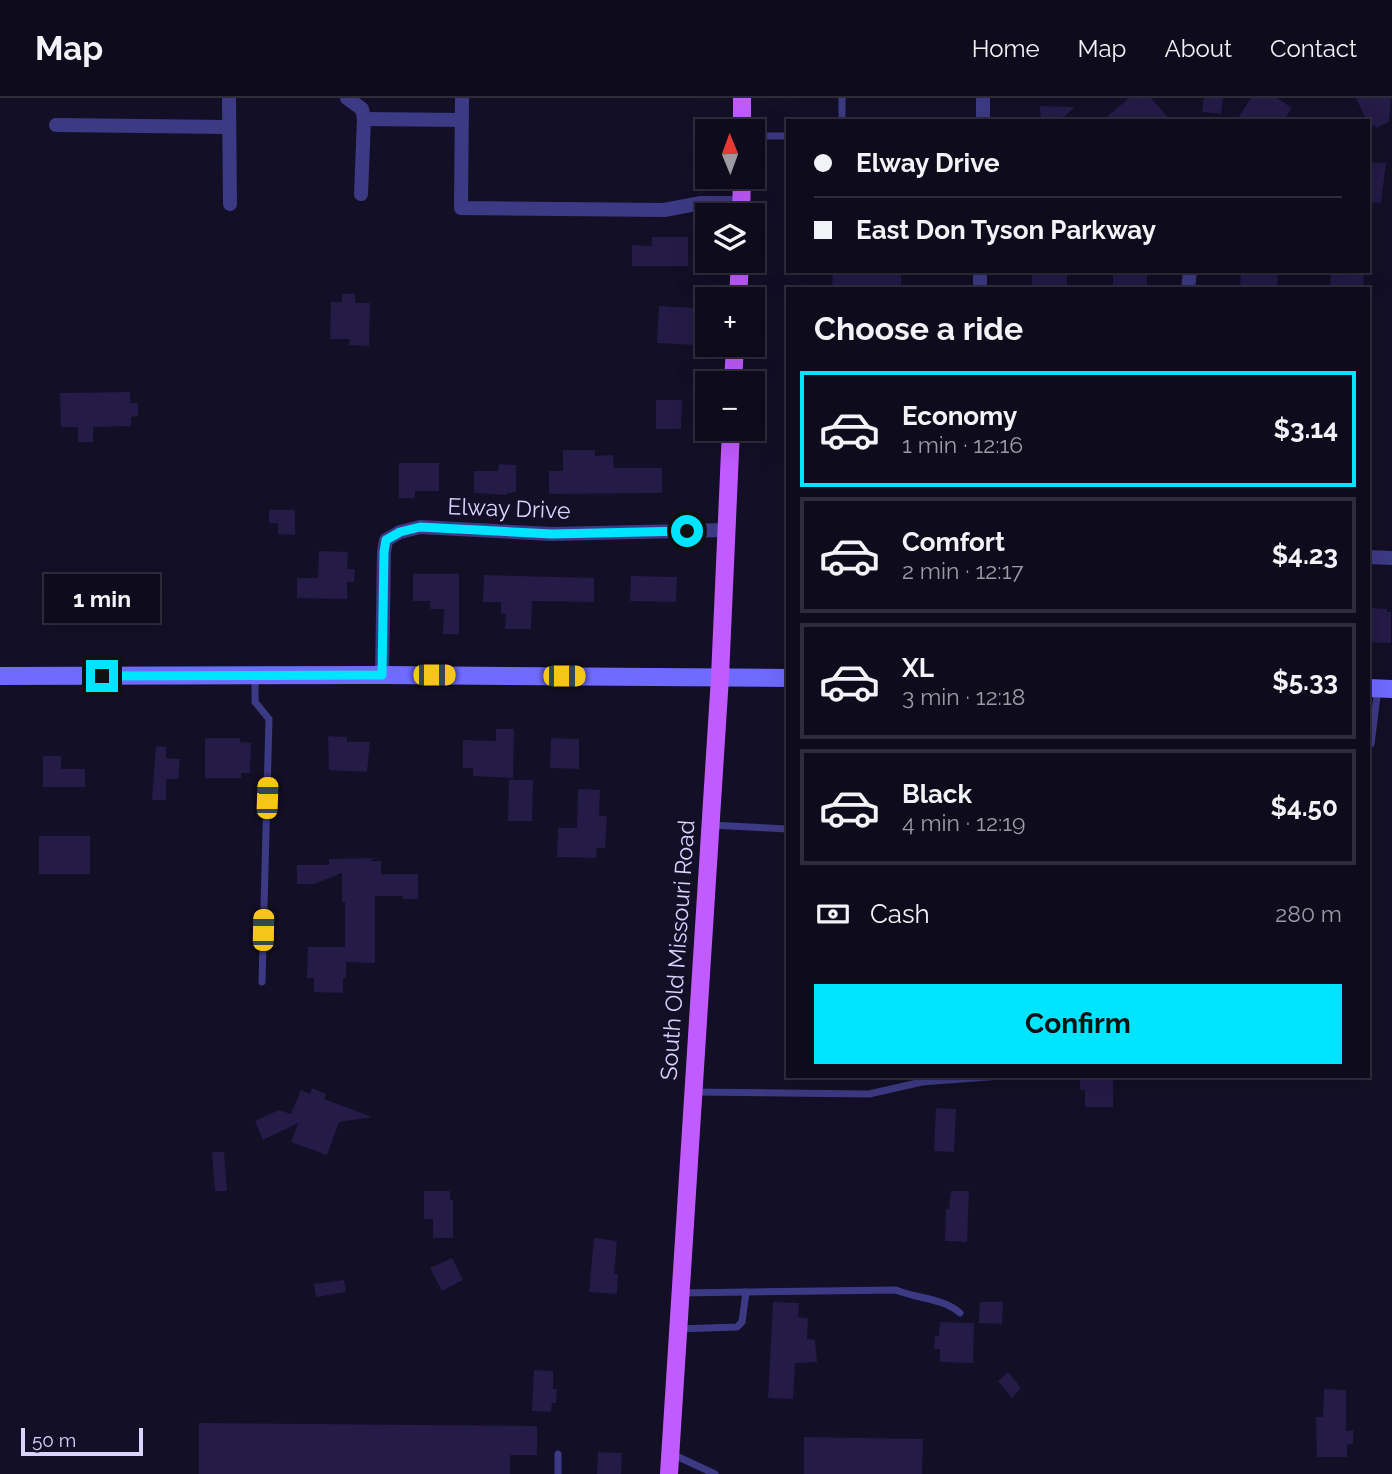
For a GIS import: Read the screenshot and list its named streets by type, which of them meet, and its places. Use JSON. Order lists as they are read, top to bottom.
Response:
{
  "streets": {
    "main road": ["South Old Missouri Road"],
    "street": ["Elway Drive"]
  },
  "crossings": [
    ["Elway Drive", "South Old Missouri Road"]
  ],
  "scale_bar": "50 m",
  "north": "top",
  "page": {
    "header": "Map",
    "nav": [
      "Home",
      "Map",
      "About",
      "Contact"
    ],
    "map_buttons": ["+", "−"],
    "banner": ["Elway Drive", "East Don Tyson Parkway"],
    "heading": "Choose a ride",
    "list": [
      {
        "name": "Economy",
        "note": "1 min · 12:16",
        "value": "$3.14"
      },
      {
        "name": "Comfort",
        "note": "2 min · 12:17",
        "value": "$4.23"
      },
      {
        "name": "XL",
        "note": "3 min · 12:18",
        "value": "$5.33"
      },
      {
        "name": "Black",
        "note": "4 min · 12:19",
        "value": "$4.50"
      }
    ],
    "bubble": "1 min",
    "pay": ["Cash", "280 m"],
    "buttons": "Confirm",
    "scale": "50 m"
  }
}
